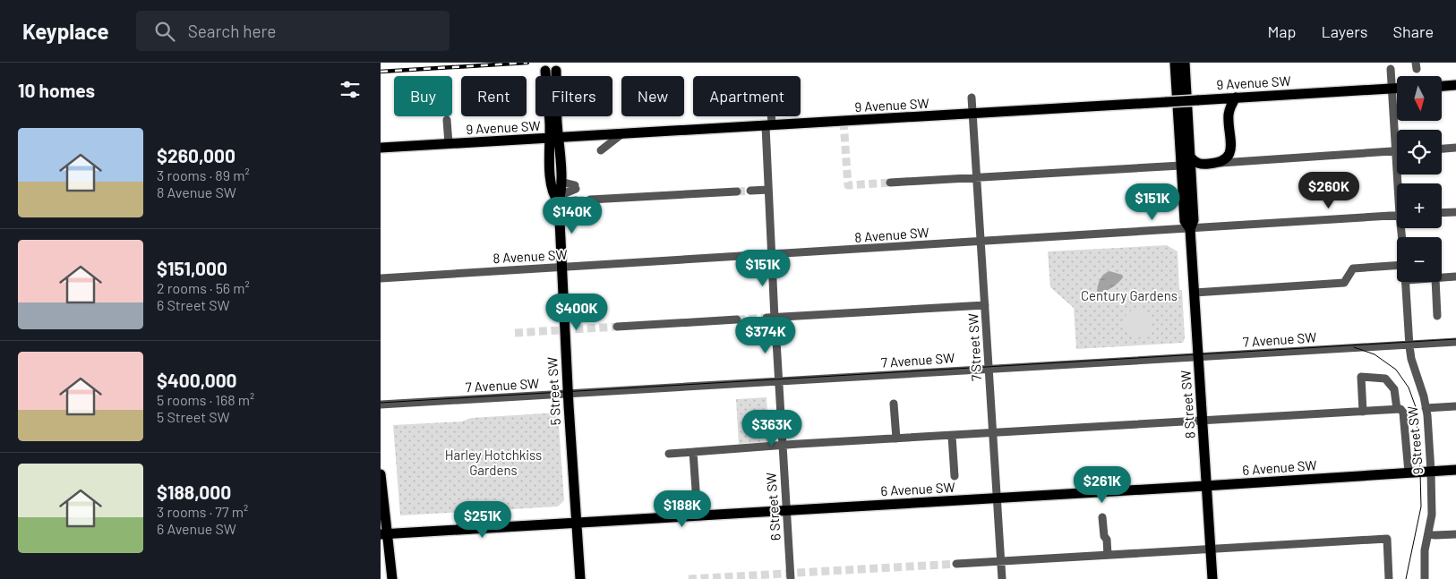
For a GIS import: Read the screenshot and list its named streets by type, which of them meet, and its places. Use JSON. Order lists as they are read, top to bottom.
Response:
{
  "streets": {
    "main road": [
      "9 Avenue SW",
      "5 Street SW",
      "8 Street SW",
      "6 Avenue SW"
    ],
    "street": [
      "8 Avenue SW",
      "7 Avenue SW",
      "7 Street SW",
      "9 Street SW",
      "6 Street SW"
    ]
  },
  "crossings": [
    ["9 Avenue SW", "7 Street SW"],
    ["9 Avenue SW", "5 Street SW"],
    ["9 Avenue SW", "6 Street SW"],
    ["8 Avenue SW", "7 Street SW"],
    ["8 Avenue SW", "5 Street SW"],
    ["8 Avenue SW", "8 Street SW"],
    ["8 Avenue SW", "6 Street SW"],
    ["7 Avenue SW", "7 Street SW"],
    ["7 Avenue SW", "5 Street SW"],
    ["7 Avenue SW", "8 Street SW"],
    ["7 Avenue SW", "9 Street SW"],
    ["7 Avenue SW", "6 Street SW"],
    ["7 Street SW", "6 Avenue SW"],
    ["5 Street SW", "6 Avenue SW"],
    ["8 Street SW", "6 Avenue SW"],
    ["9 Street SW", "6 Avenue SW"],
    ["6 Avenue SW", "6 Street SW"]
  ],
  "parks": ["Century Gardens", "Harley Hotchkiss Gardens"],
  "north": "bottom",
  "page": {
    "header": "Keyplace",
    "search": "Search here",
    "nav": ["Map", "Layers", "Share"],
    "heading": "10 homes",
    "map_buttons": ["+", "−"],
    "chip": [
      "Buy",
      "Rent",
      "Filters",
      "New",
      "Apartment"
    ],
    "list": [
      {
        "name": "$260,000",
        "note": "3 rooms · 89 m² · 8 Avenue SW"
      },
      {
        "name": "$151,000",
        "note": "2 rooms · 56 m² · 6 Street SW"
      },
      {
        "name": "$400,000",
        "note": "5 rooms · 168 m² · 5 Street SW"
      },
      {
        "name": "$188,000",
        "note": "3 rooms · 77 m² · 6 Avenue SW"
      }
    ],
    "price": [
      "$260K",
      "$151K",
      "$140K",
      "$151K",
      "$400K",
      "$374K",
      "$363K",
      "$261K",
      "$188K",
      "$251K"
    ]
  }
}
